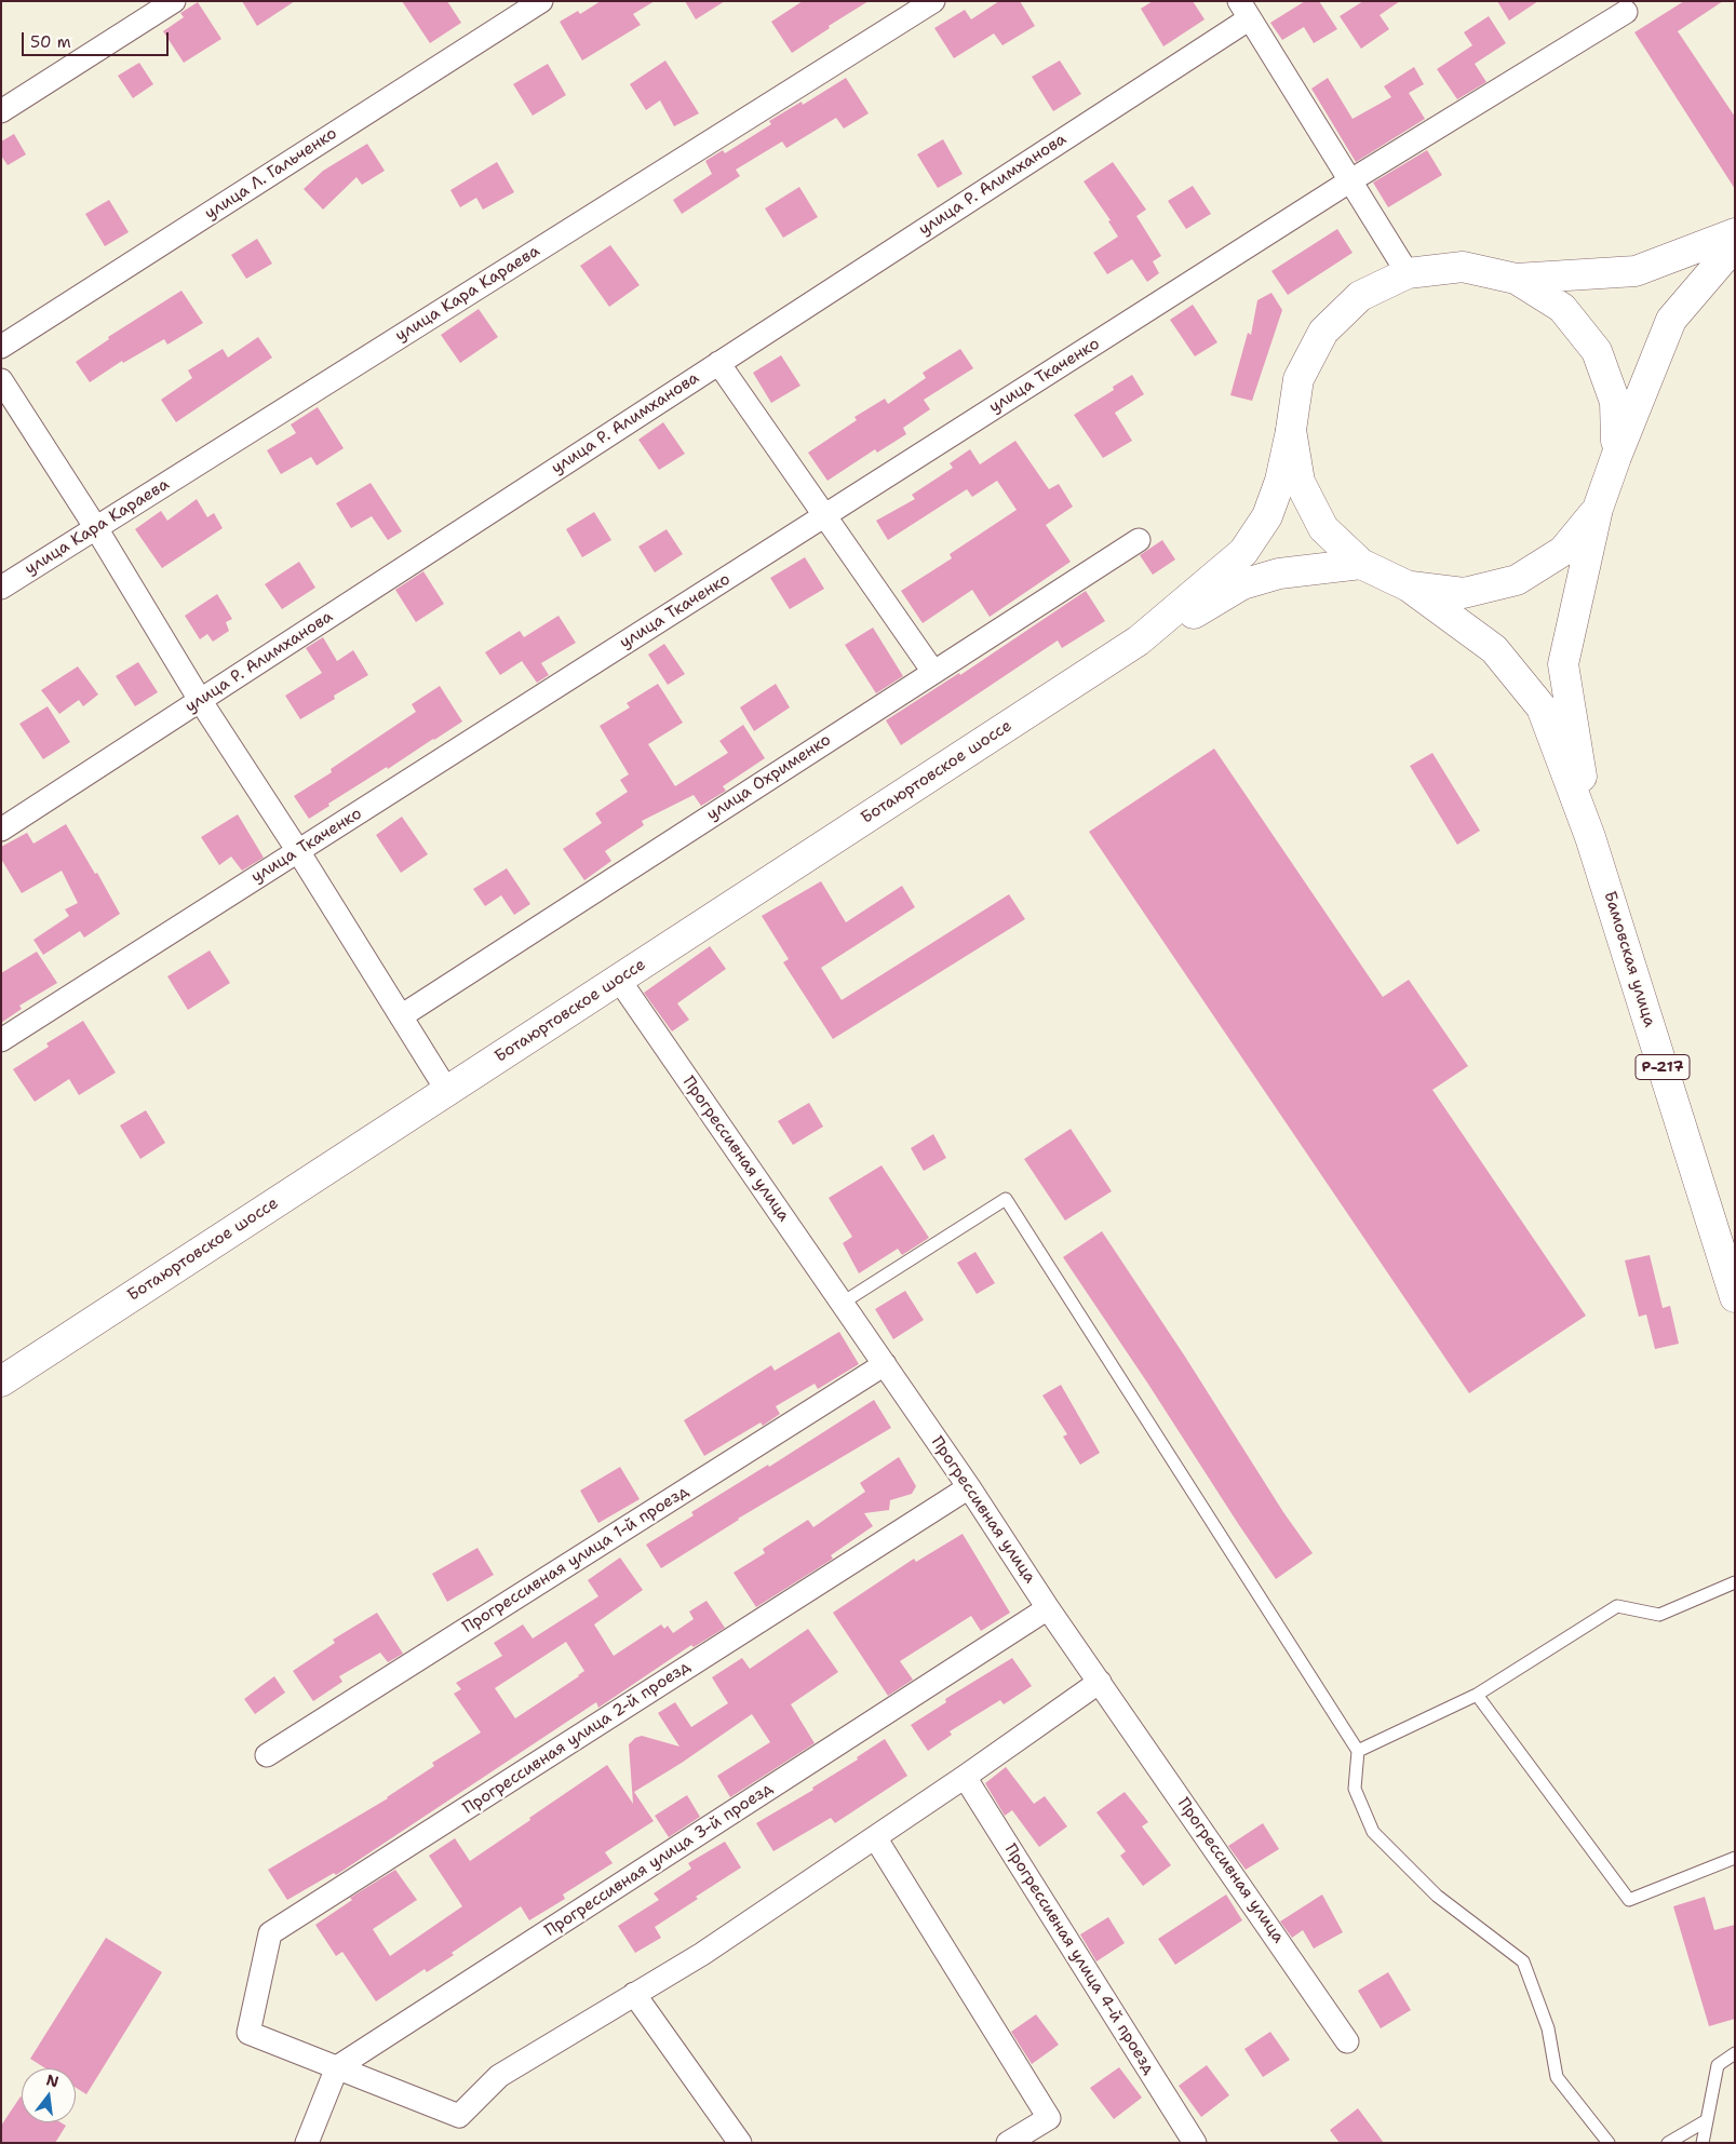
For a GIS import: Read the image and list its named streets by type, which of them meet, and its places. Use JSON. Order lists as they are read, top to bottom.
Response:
{
  "streets": {
    "main road": ["Ботаюртовское шоссе", "Бамовская улица", "Р-217"],
    "street": [
      "улица Л. Гальченко",
      "улица Р. Алимханова",
      "улица Кара Караева",
      "улица Ткаченко",
      "улица Охрименко",
      "Прогрессивная улица",
      "Прогрессивная улица 1-й проезд",
      "Прогрессивная улица 2-й проезд",
      "Прогрессивная улица 3-й проезд",
      "Прогрессивная улица 4-й проезд"
    ]
  },
  "crossings": [
    ["Ботаюртовское шоссе", "Прогрессивная улица"],
    ["Прогрессивная улица", "Прогрессивная улица 1-й проезд"],
    ["Прогрессивная улица", "Прогрессивная улица 2-й проезд"],
    ["Прогрессивная улица", "Прогрессивная улица 3-й проезд"],
    ["Прогрессивная улица 2-й проезд", "Прогрессивная улица 3-й проезд"]
  ],
  "scale_bar": "50 m",
  "north": "top"
}
